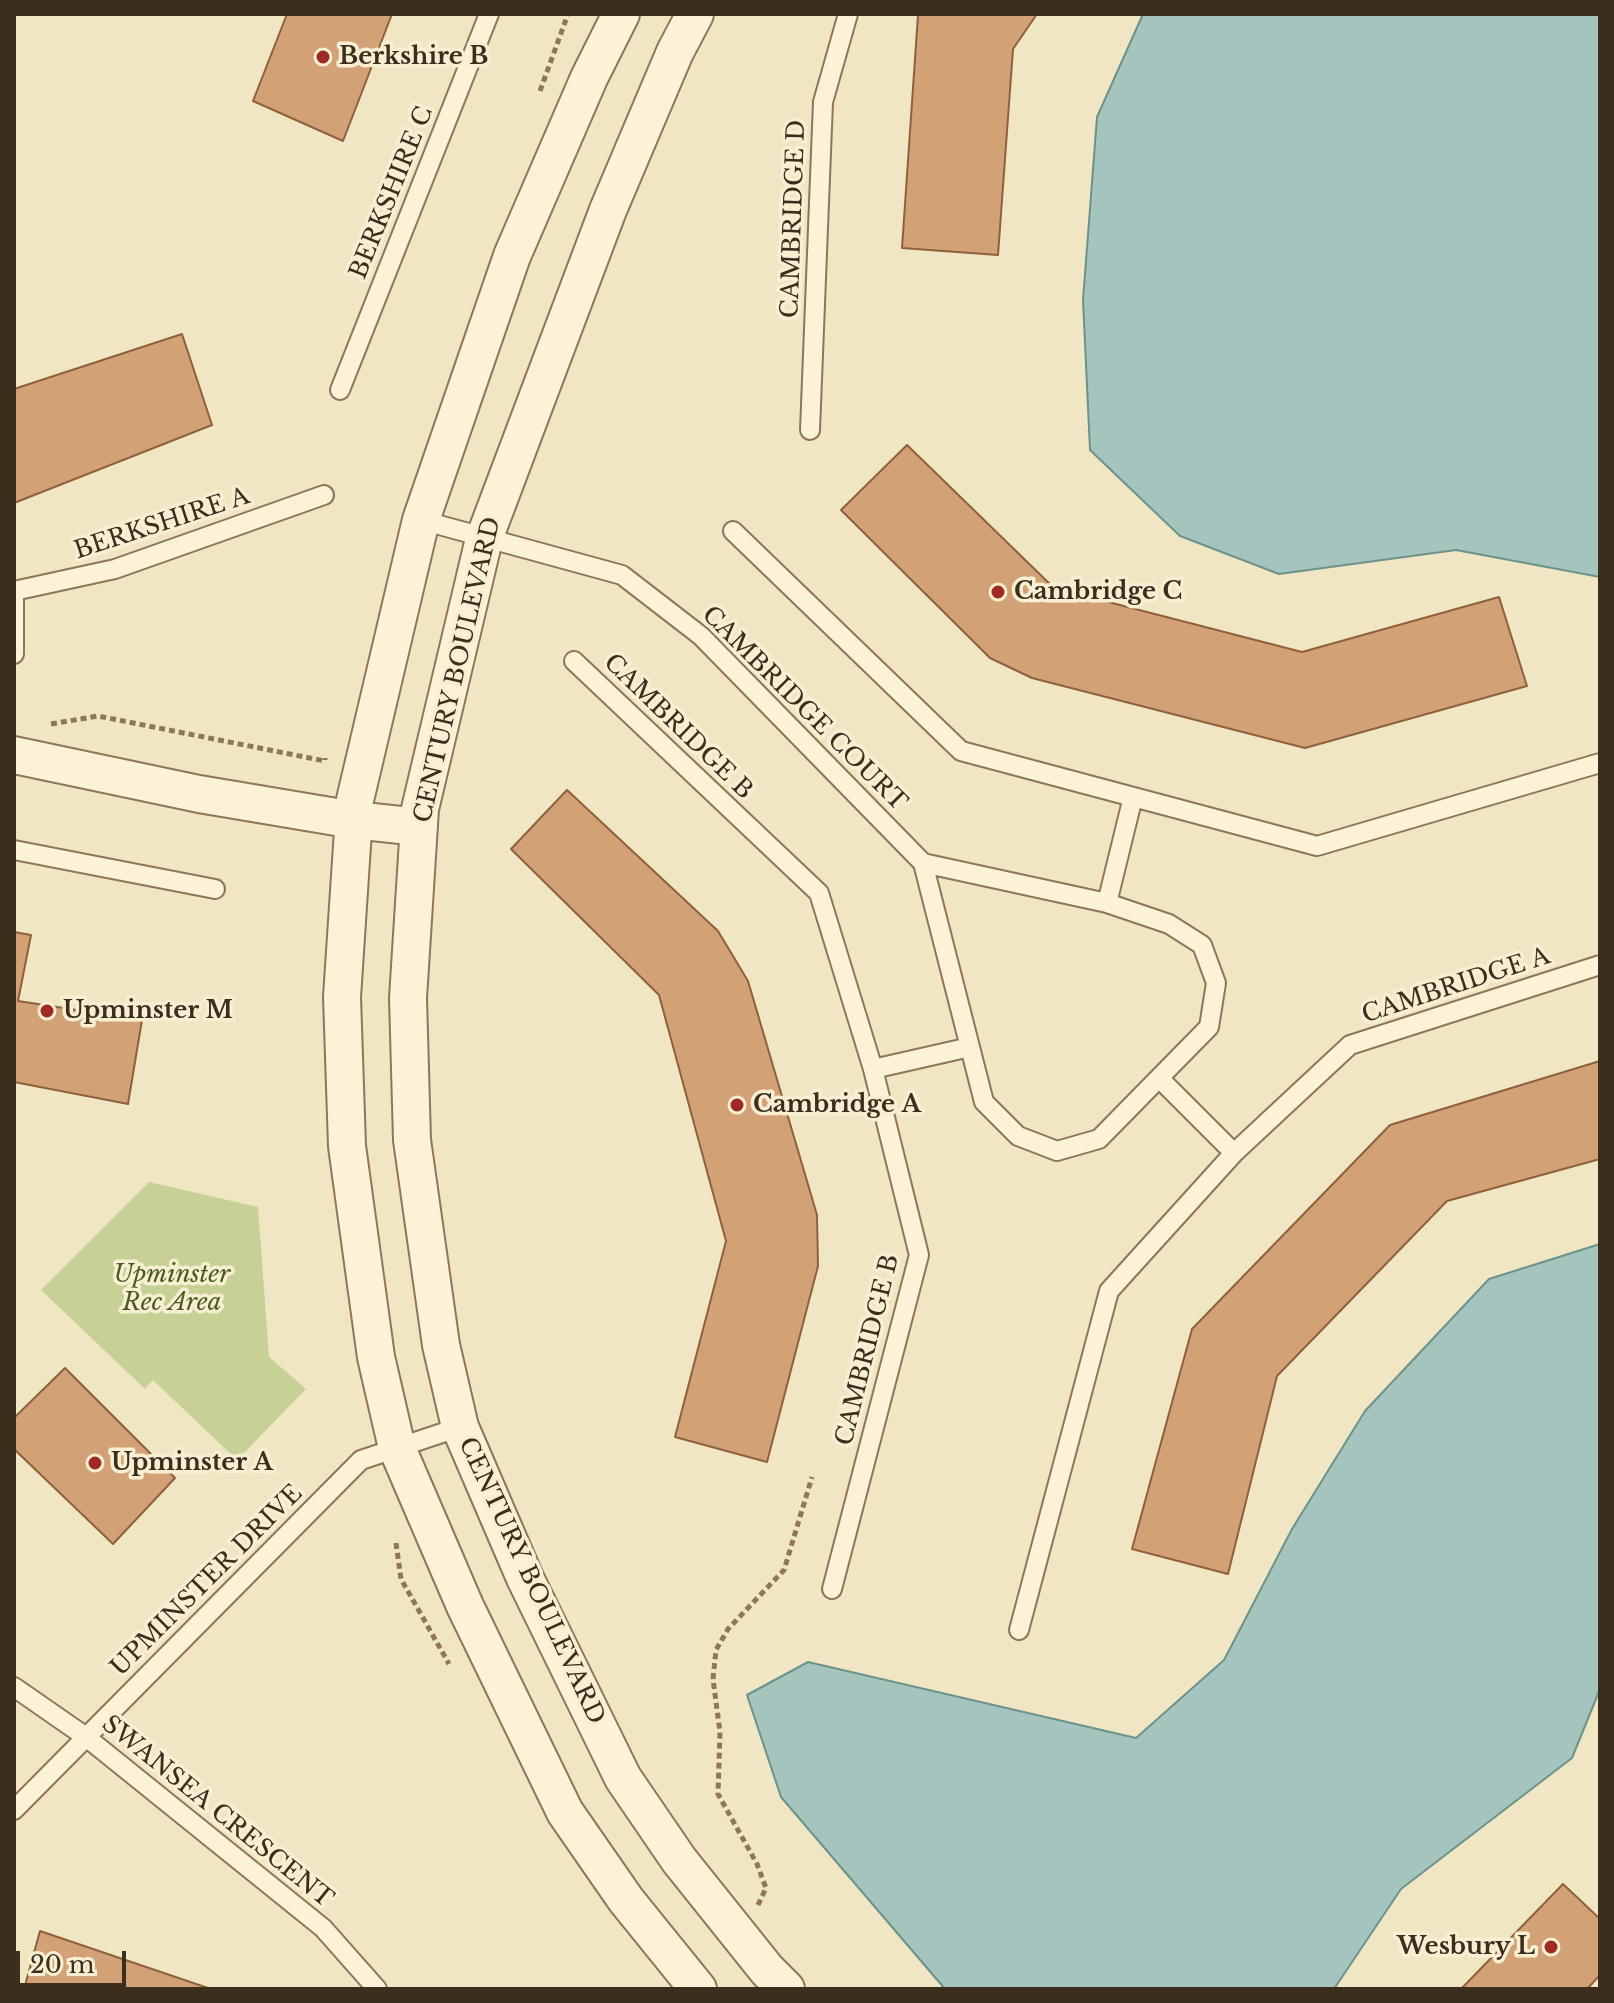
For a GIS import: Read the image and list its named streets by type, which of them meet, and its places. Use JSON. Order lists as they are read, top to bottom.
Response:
{
  "streets": {
    "street": ["CENTURY BOULEVARD"],
    "lane": [
      "BERKSHIRE C",
      "CAMBRIDGE D",
      "BERKSHIRE A",
      "CAMBRIDGE COURT",
      "CAMBRIDGE B",
      "CAMBRIDGE A",
      "UPMINSTER DRIVE",
      "SWANSEA CRESCENT"
    ]
  },
  "crossings": [
    ["CENTURY BOULEVARD", "CAMBRIDGE COURT"],
    ["CENTURY BOULEVARD", "UPMINSTER DRIVE"],
    ["UPMINSTER DRIVE", "SWANSEA CRESCENT"]
  ],
  "parks": ["Upminster Rec Area"],
  "places": [
    "Berkshire B",
    "Cambridge C",
    "Upminster M",
    "Cambridge A",
    "Upminster A",
    "Wesbury L"
  ],
  "scale_bar": "20 m"
}
